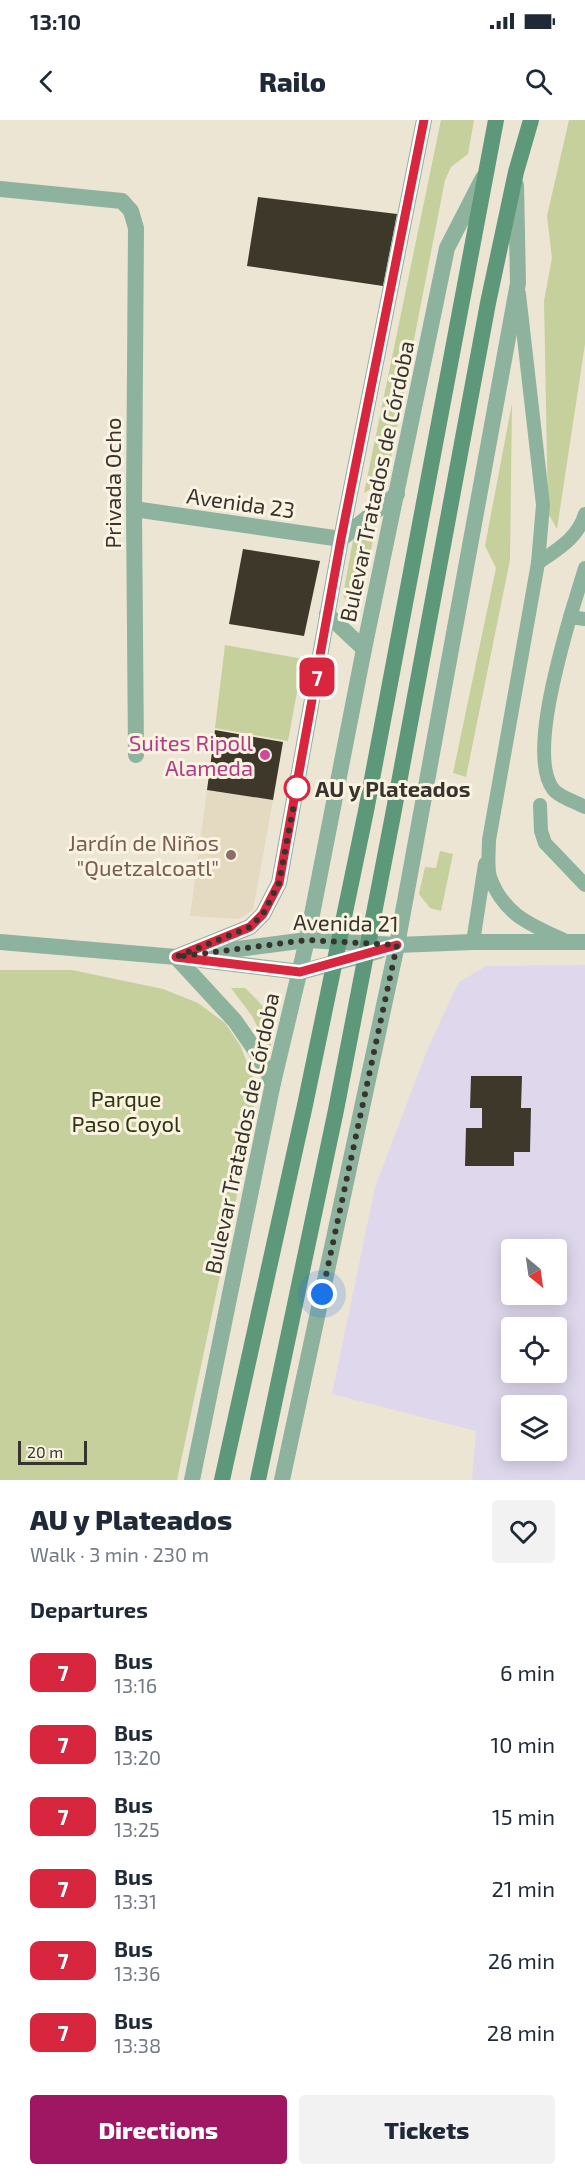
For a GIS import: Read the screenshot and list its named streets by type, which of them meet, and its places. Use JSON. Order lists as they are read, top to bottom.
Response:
{
  "streets": {
    "main road": ["Bulevar Tratados de Córdoba"],
    "street": ["Privada Ocho", "Avenida 23", "Avenida 21"]
  },
  "crossings": [
    ["Bulevar Tratados de Córdoba", "Avenida 21"],
    ["Privada Ocho", "Avenida 23"]
  ],
  "parks": ["Parque Paso Coyol"],
  "places": ["Suites Ripoll Alameda", "AU y Plateados", "Jardín de Niños \"Quetzalcoatl\""],
  "lines": ["bus line 7"],
  "scale_bar": "20 m",
  "north": "bottom right",
  "page": {
    "status": "13:10",
    "header": "Railo",
    "on_map": "7",
    "scale": "20 m",
    "heading": [
      ["AU y Plateados", "Walk · 3 min · 230 m"],
      "Departures"
    ],
    "list": [
      {
        "mark": "7",
        "name": "Bus",
        "note": "13:16",
        "value": "6 min"
      },
      {
        "mark": "7",
        "name": "Bus",
        "note": "13:20",
        "value": "10 min"
      },
      {
        "mark": "7",
        "name": "Bus",
        "note": "13:25",
        "value": "15 min"
      },
      {
        "mark": "7",
        "name": "Bus",
        "note": "13:31",
        "value": "21 min"
      },
      {
        "mark": "7",
        "name": "Bus",
        "note": "13:36",
        "value": "26 min"
      },
      {
        "mark": "7",
        "name": "Bus",
        "note": "13:38",
        "value": "28 min"
      }
    ],
    "buttons": ["Directions", "Tickets"]
  }
}
